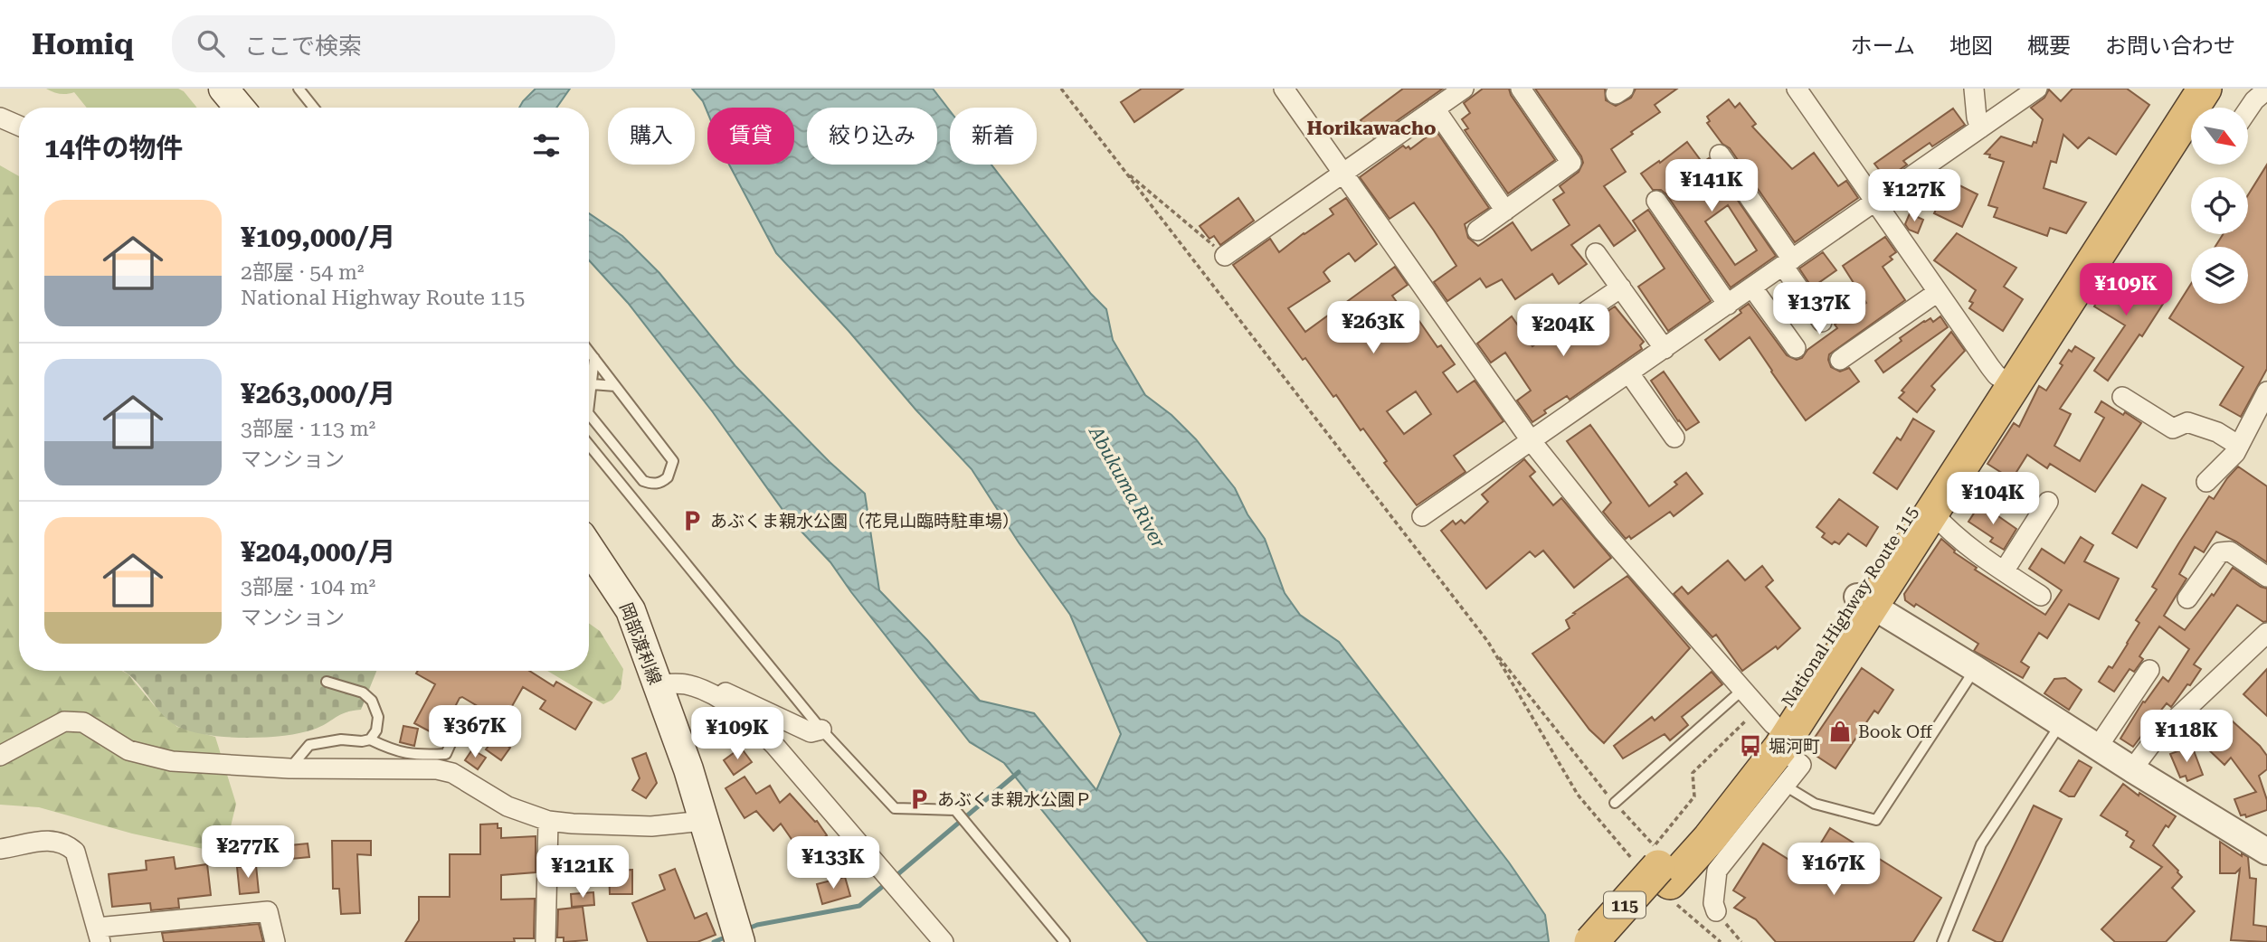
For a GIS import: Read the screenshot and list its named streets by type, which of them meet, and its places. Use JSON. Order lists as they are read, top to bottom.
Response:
{
  "streets": {
    "highway": ["National Highway Route 115", "115"],
    "main road": ["岡部渡利線"]
  },
  "districts": ["Horikawacho"],
  "water": ["Abukuma River"],
  "places": {
    "parking": ["あぶくま親水公園（花見山臨時駐車場）", "あぶくま親水公園Ｐ"],
    "shop": ["Book Off"],
    "bus stop": ["堀河町"]
  },
  "north": "bottom right",
  "page": {
    "header": "Homiq",
    "search": "ここで検索",
    "nav": [
      "ホーム",
      "地図",
      "概要",
      "お問い合わせ"
    ],
    "chip": [
      "購入",
      "賃貸",
      "絞り込み",
      "新着"
    ],
    "heading": "14件の物件",
    "price": [
      "¥141K",
      "¥127K",
      "¥109K",
      "¥137K",
      "¥263K",
      "¥204K",
      "¥104K",
      "¥367K",
      "¥109K",
      "¥118K",
      "¥277K",
      "¥133K",
      "¥167K",
      "¥121K"
    ],
    "list": [
      {
        "name": "¥109,000/月",
        "note": "2部屋 · 54 m² · National Highway Route 115"
      },
      {
        "name": "¥263,000/月",
        "note": "3部屋 · 113 m² · マンション"
      },
      {
        "name": "¥204,000/月",
        "note": "3部屋 · 104 m² · マンション"
      }
    ]
  }
}
